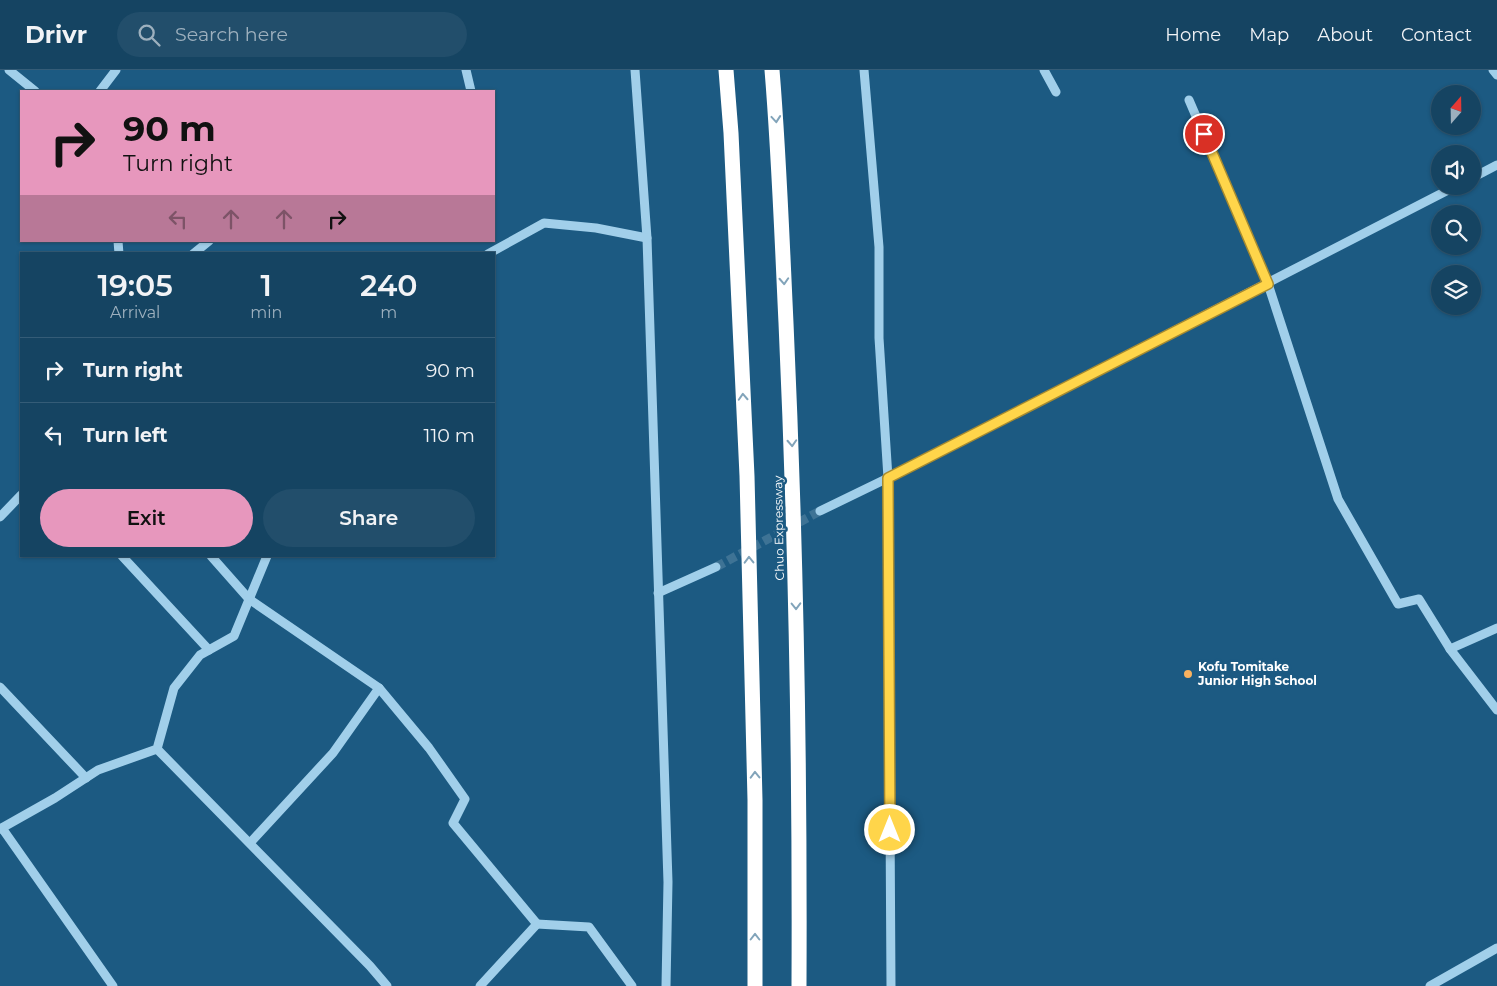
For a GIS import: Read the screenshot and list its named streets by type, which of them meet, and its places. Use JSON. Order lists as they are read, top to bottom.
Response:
{
  "streets": {
    "highway": ["Chuo Expressway"]
  },
  "places": ["Kofu Tomitake Junior High School"],
  "north": "top",
  "page": {
    "header": "Drivr",
    "search": "Search here",
    "nav": [
      "Home",
      "Map",
      "About",
      "Contact"
    ],
    "turn": ["90 m", "Turn right"],
    "eta": [
      "19:05",
      "Arrival",
      "1",
      "min",
      "240",
      "m"
    ],
    "list": [
      {
        "name": "Turn right",
        "value": "90 m"
      },
      {
        "name": "Turn left",
        "value": "110 m"
      }
    ],
    "buttons": ["Exit", "Share"]
  }
}
